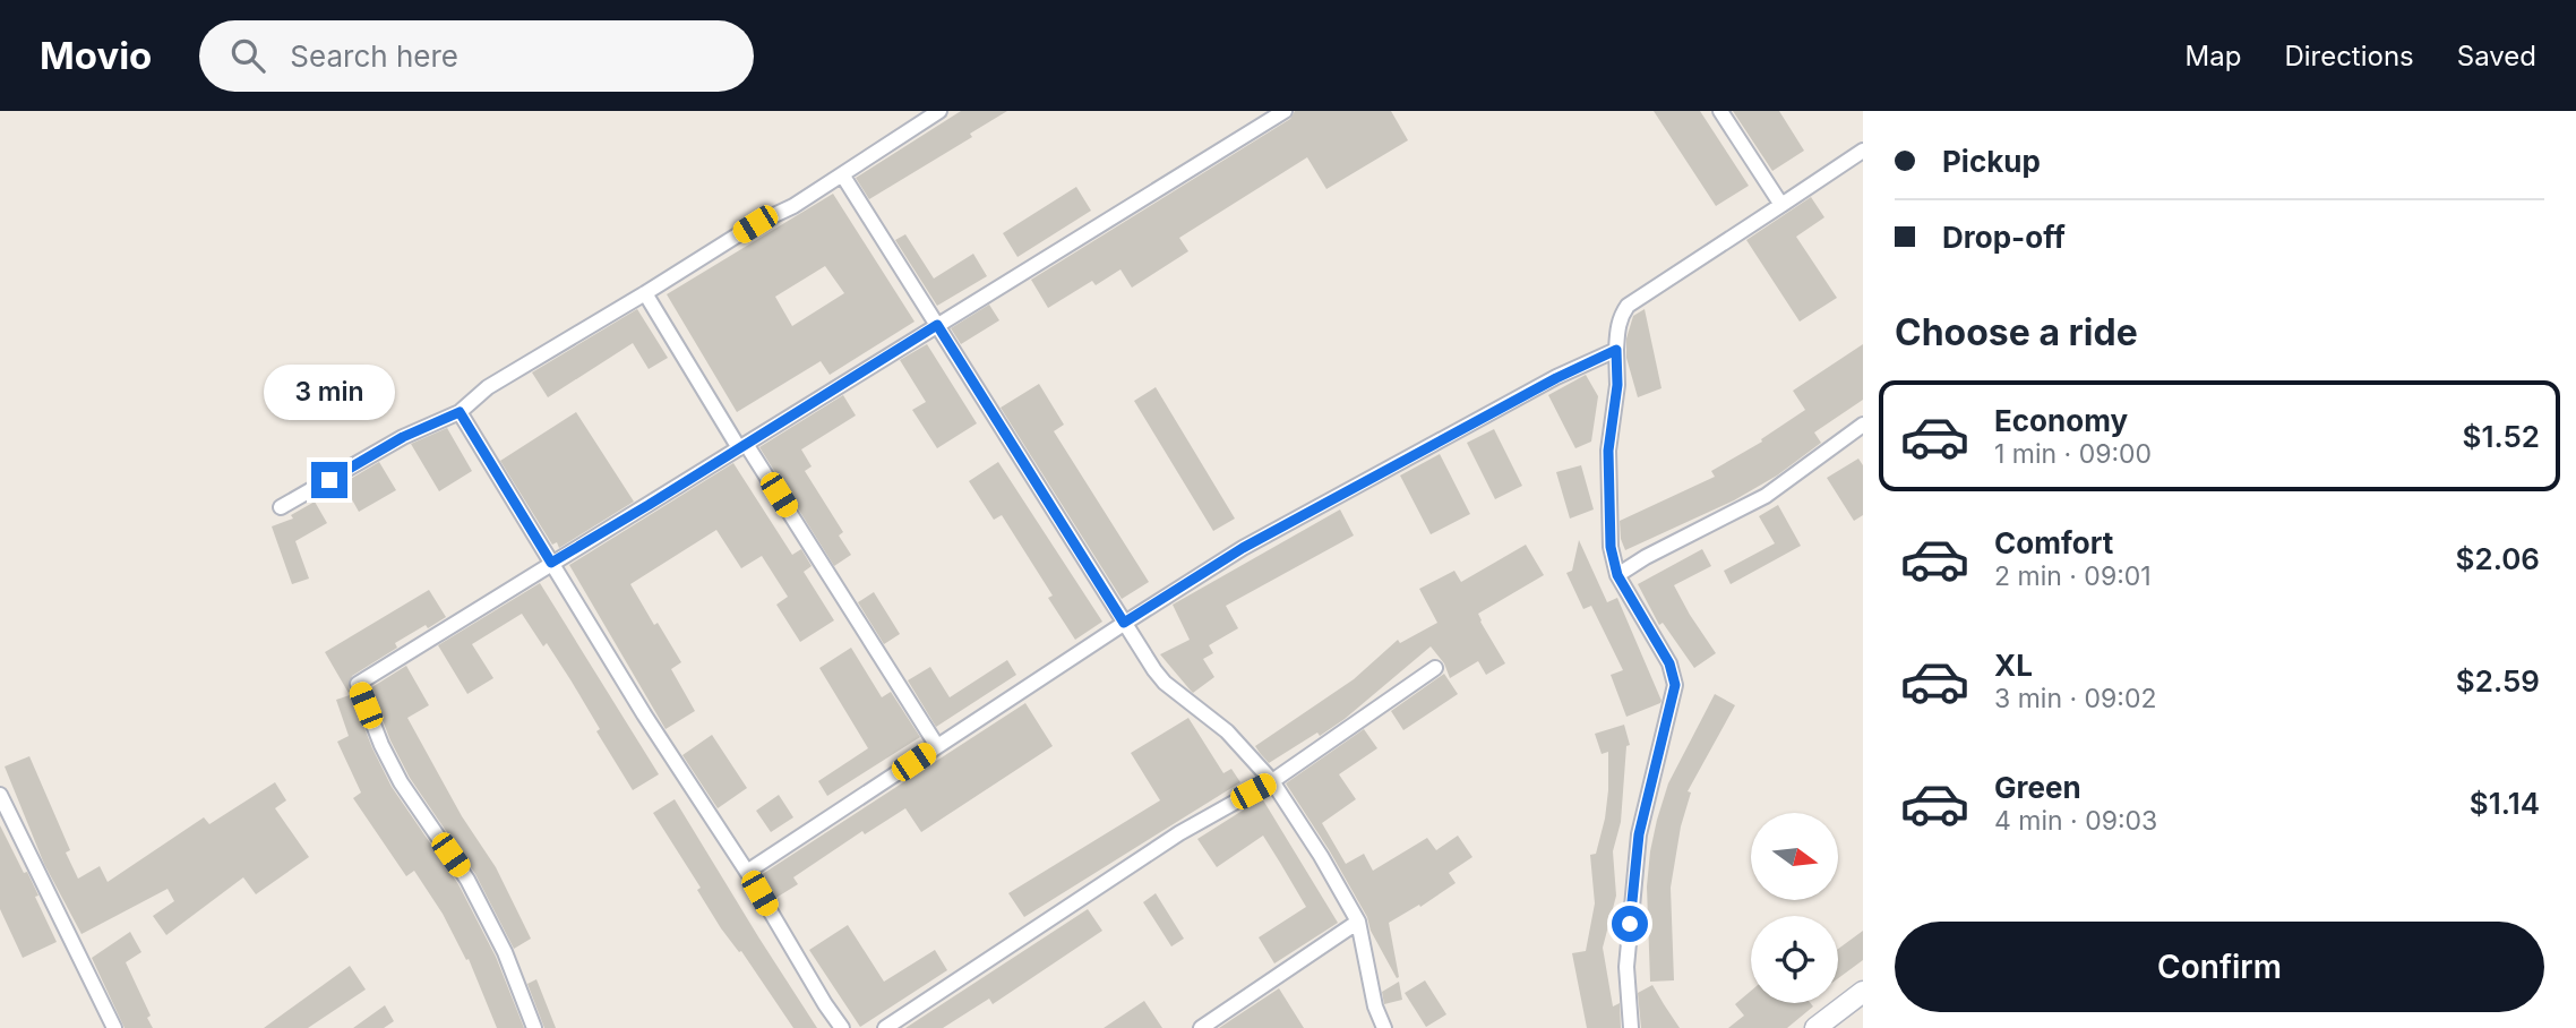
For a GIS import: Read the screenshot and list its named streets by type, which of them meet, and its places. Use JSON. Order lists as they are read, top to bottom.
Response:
{
  "north": "right",
  "page": {
    "header": "Movio",
    "search": "Search here",
    "nav": ["Map", "Directions", "Saved"],
    "banner": ["Pickup", "Drop-off"],
    "heading": "Choose a ride",
    "bubble": "3 min",
    "list": [
      {
        "name": "Economy",
        "note": "1 min · 09:00",
        "value": "$1.52"
      },
      {
        "name": "Comfort",
        "note": "2 min · 09:01",
        "value": "$2.06"
      },
      {
        "name": "XL",
        "note": "3 min · 09:02",
        "value": "$2.59"
      },
      {
        "name": "Green",
        "note": "4 min · 09:03",
        "value": "$1.14"
      }
    ],
    "buttons": "Confirm"
  }
}
